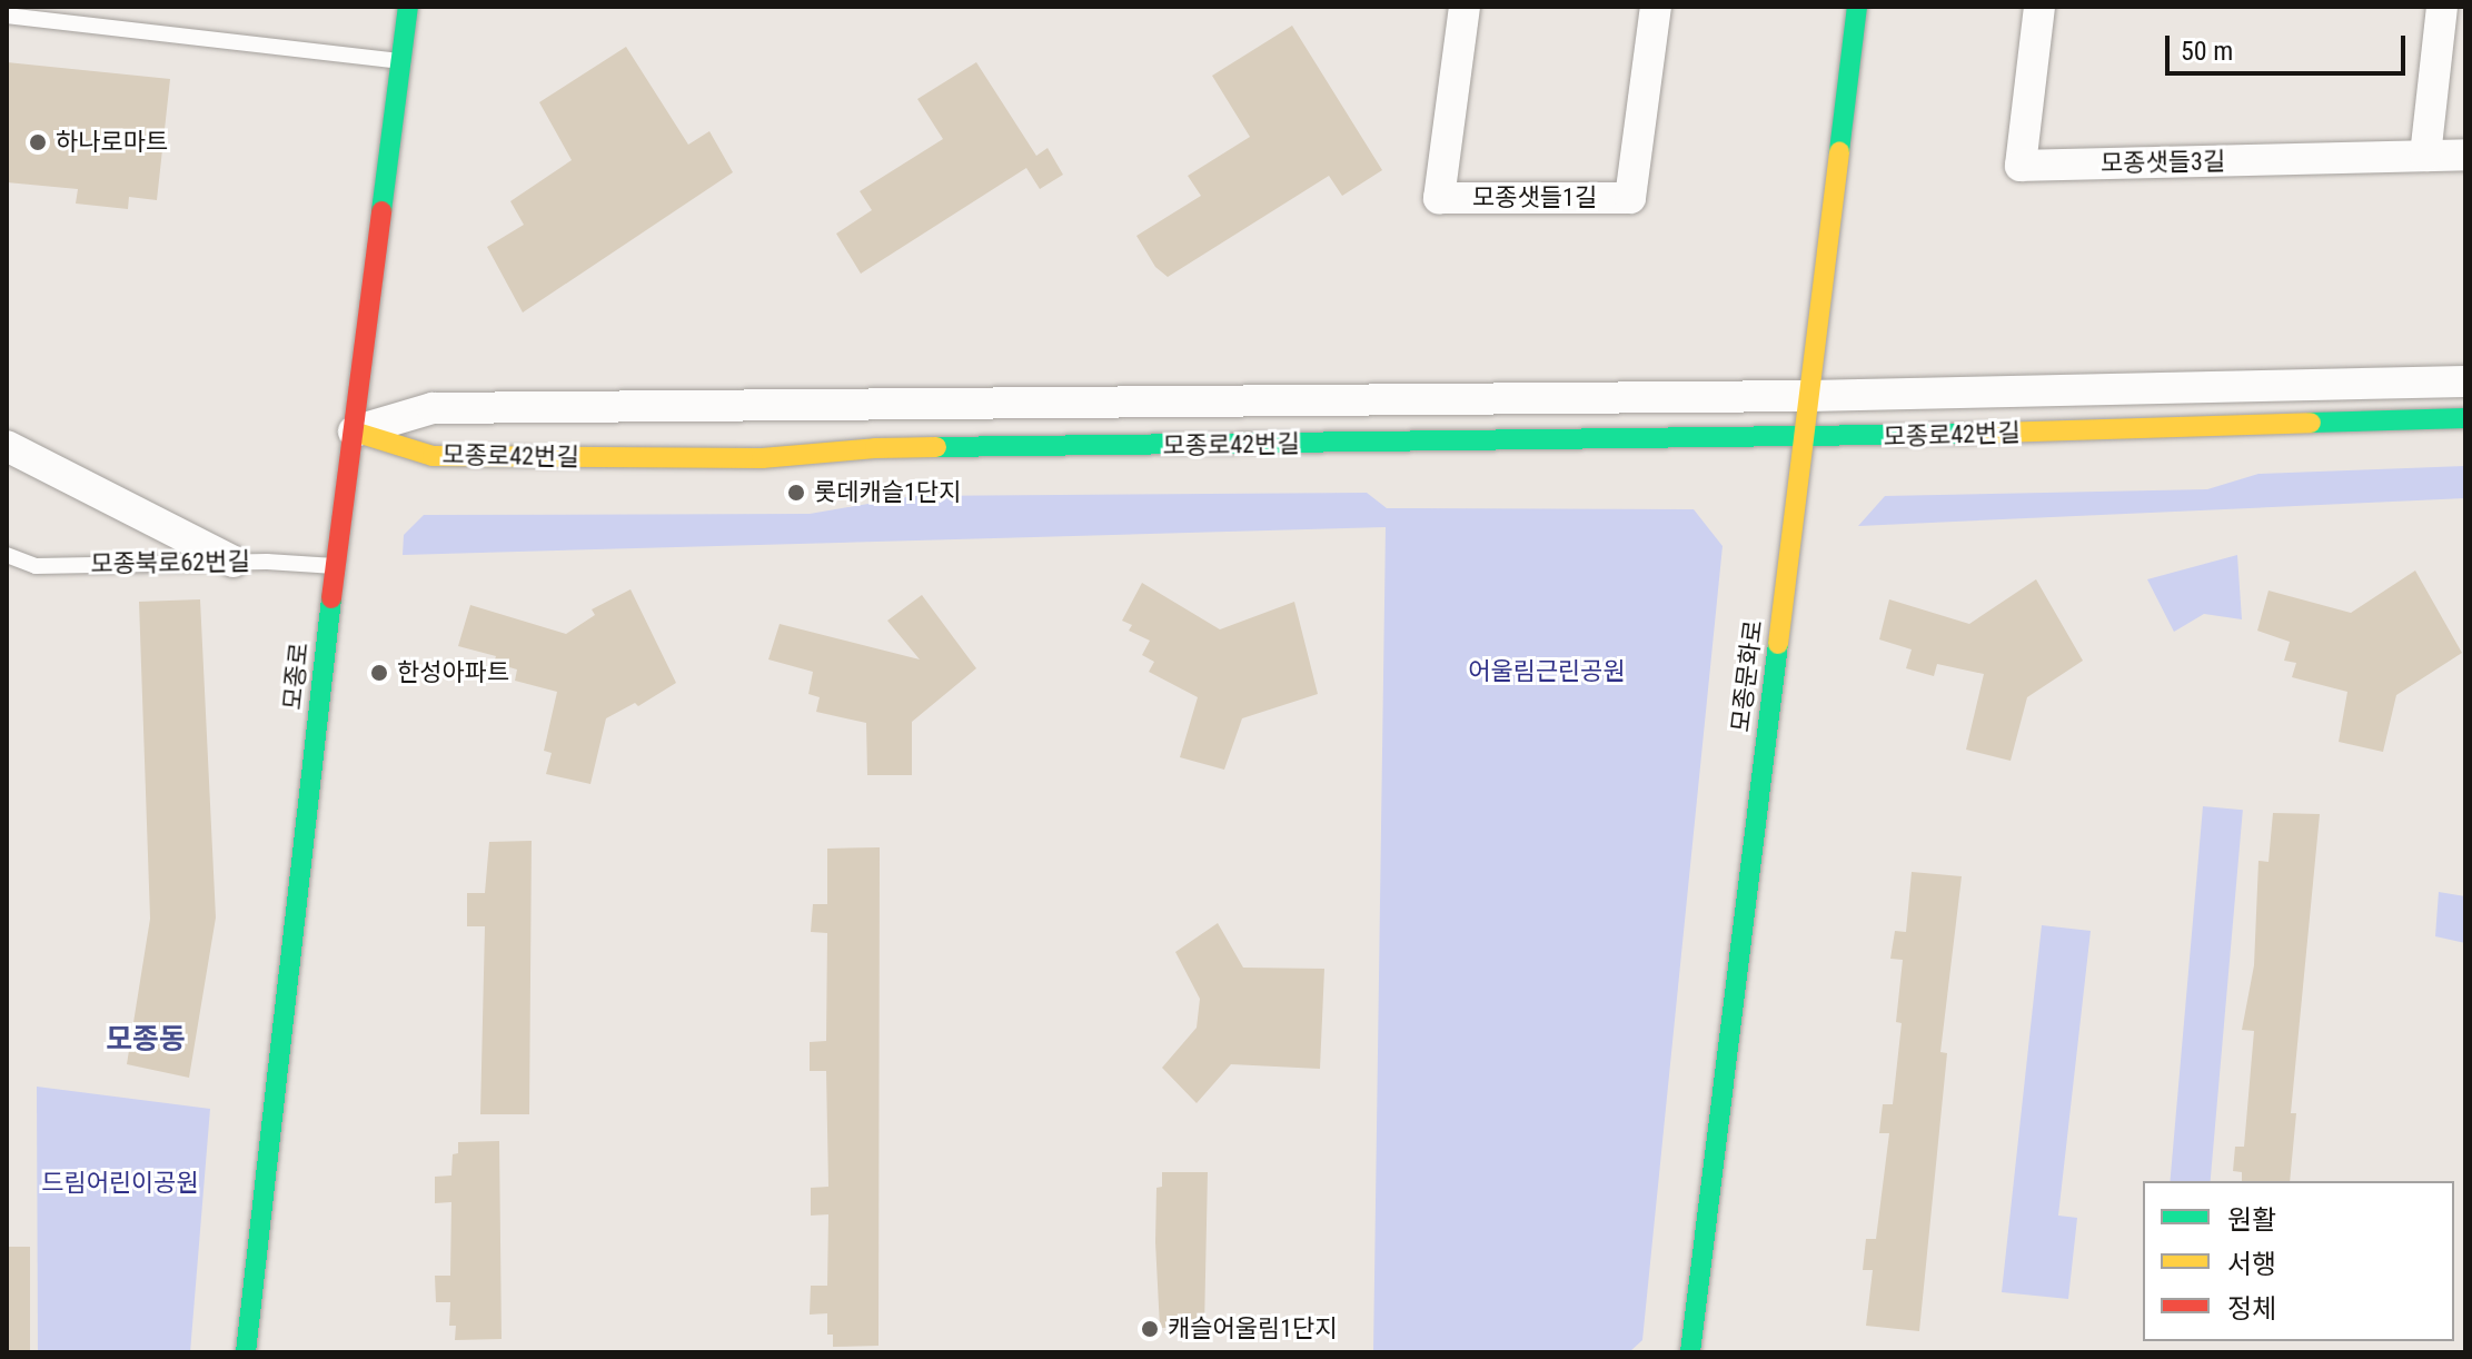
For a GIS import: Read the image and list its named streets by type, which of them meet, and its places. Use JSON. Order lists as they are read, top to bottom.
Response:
{
  "streets": {
    "street": [
      "모종샛들3길",
      "모종샛들1길",
      "모종로42번길",
      "모종로",
      "모종문화로"
    ],
    "lane": ["모종북로62번길"]
  },
  "crossings": [
    ["모종로42번길", "모종로"],
    ["모종로42번길", "모종문화로"],
    ["모종북로62번길", "모종로"]
  ],
  "districts": ["모종동"],
  "parks": ["어울림근린공원", "드림어린이공원"],
  "places": [
    "하나로마트",
    "롯데캐슬1단지",
    "한성아파트",
    "캐슬어울림1단지"
  ],
  "legend": ["원활", "서행", "정체"],
  "scale_bar": "50 m"
}
